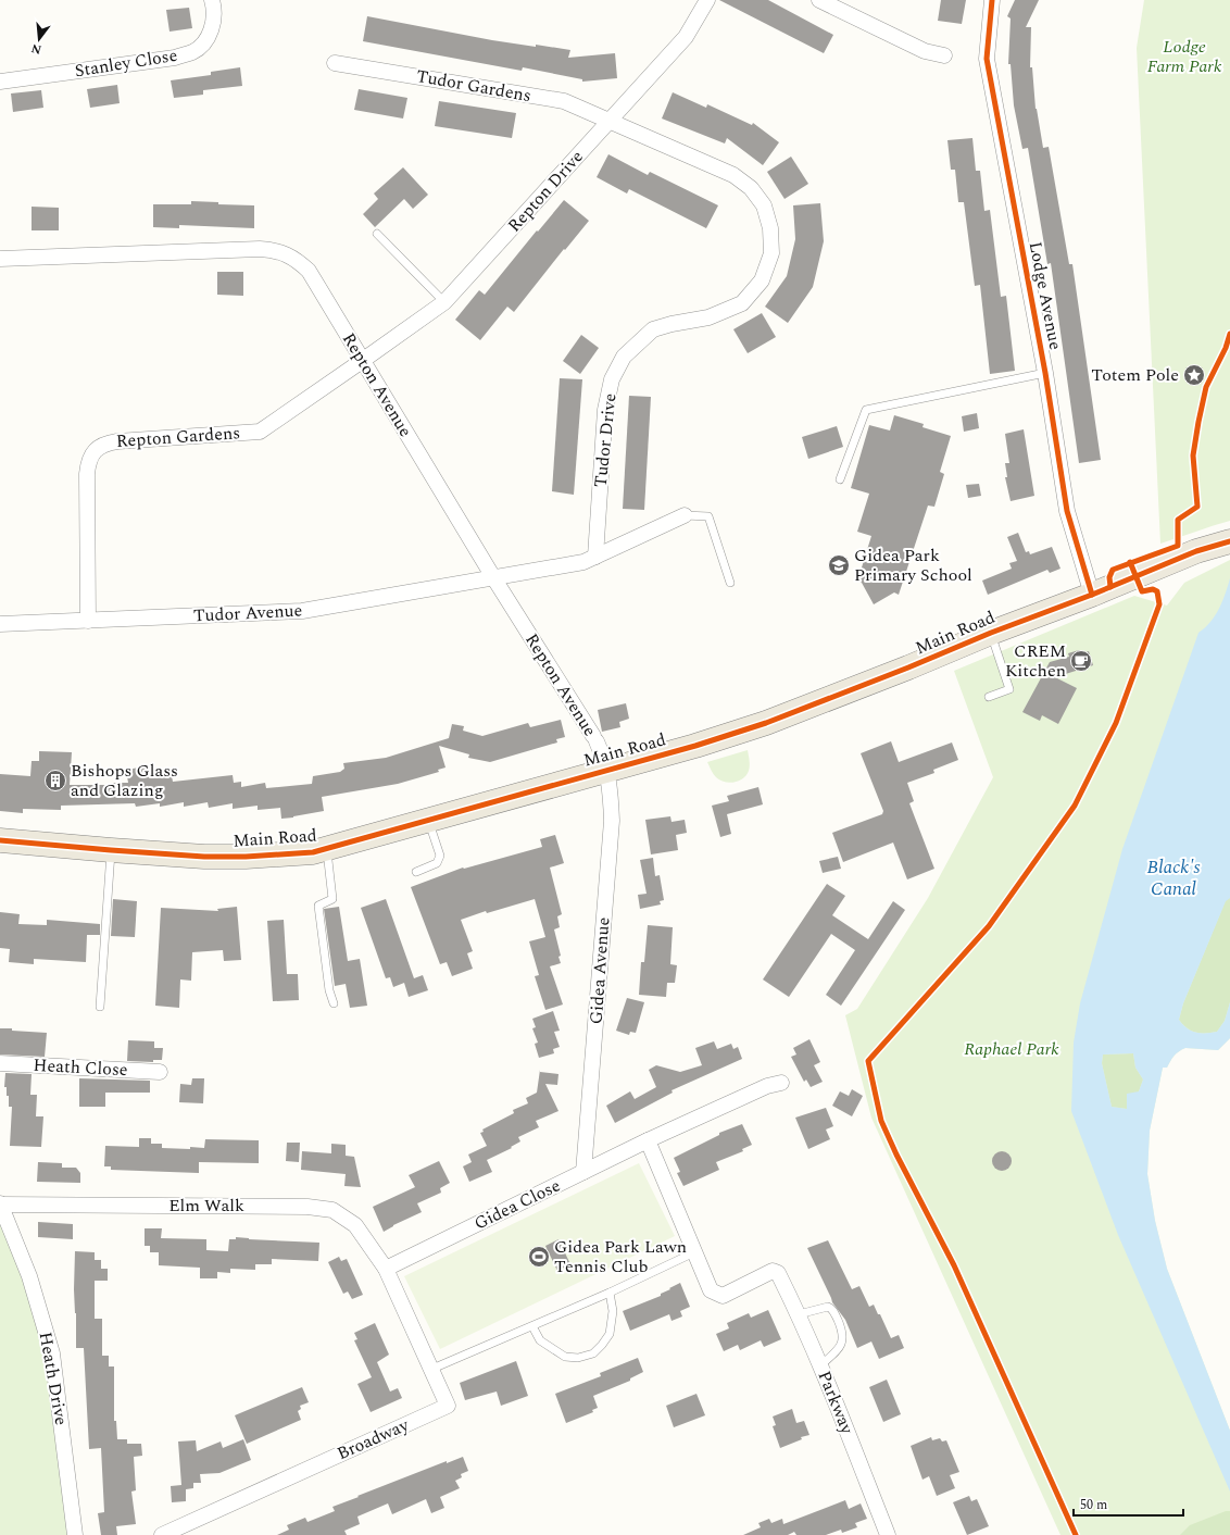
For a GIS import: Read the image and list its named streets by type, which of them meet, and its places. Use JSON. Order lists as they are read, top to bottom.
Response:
{
  "streets": {
    "main road": ["Main Road"],
    "street": [
      "Stanley Close",
      "Tudor Gardens",
      "Repton Drive",
      "Lodge Avenue",
      "Repton Avenue",
      "Repton Gardens",
      "Tudor Drive",
      "Tudor Avenue",
      "Gidea Avenue",
      "Heath Close",
      "Gidea Close",
      "Elm Walk",
      "Heath Drive",
      "Parkway",
      "Broadway"
    ]
  },
  "crossings": [
    ["Tudor Gardens", "Repton Drive"],
    ["Tudor Gardens", "Tudor Drive"],
    ["Repton Drive", "Repton Avenue"],
    ["Repton Drive", "Repton Gardens"],
    ["Repton Drive", "Tudor Drive"],
    ["Lodge Avenue", "Main Road"],
    ["Repton Avenue", "Repton Gardens"],
    ["Repton Avenue", "Tudor Avenue"],
    ["Repton Avenue", "Main Road"],
    ["Repton Avenue", "Gidea Avenue"],
    ["Repton Gardens", "Tudor Avenue"],
    ["Tudor Drive", "Tudor Avenue"],
    ["Main Road", "Gidea Avenue"],
    ["Gidea Avenue", "Gidea Close"],
    ["Gidea Close", "Elm Walk"],
    ["Gidea Close", "Broadway"],
    ["Elm Walk", "Heath Drive"],
    ["Elm Walk", "Broadway"]
  ],
  "water": ["Black's Canal"],
  "parks": ["Lodge Farm Park", "Raphael Park"],
  "places": {
    "place": ["Totem Pole"],
    "school or university": ["Gidea Park Primary School"],
    "cafe": ["CREM Kitchen"],
    "building": ["Bishops Glass and Glazing"],
    "sports": ["Gidea Park Lawn Tennis Club"]
  },
  "scale_bar": "50 m",
  "north": "bottom"
}
